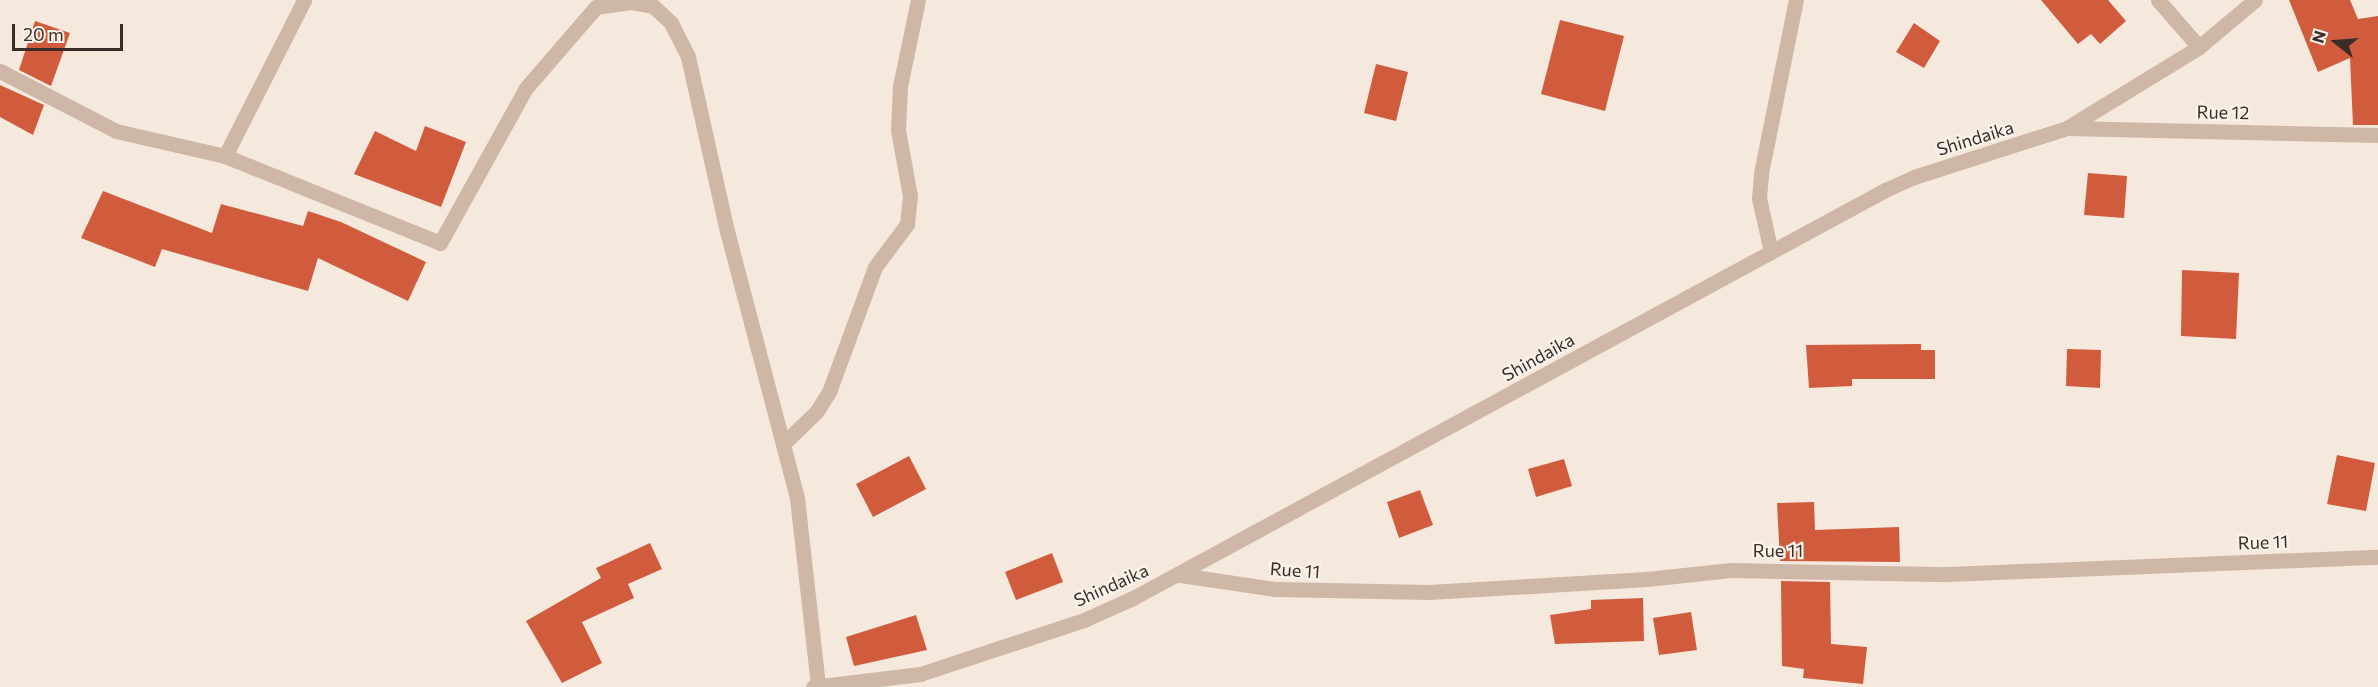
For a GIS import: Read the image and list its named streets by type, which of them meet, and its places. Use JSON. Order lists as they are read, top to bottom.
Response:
{
  "streets": {
    "street": ["Rue 12", "Shindaika", "Rue 11"]
  },
  "crossings": [
    ["Rue 12", "Shindaika"],
    ["Shindaika", "Rue 11"]
  ],
  "scale_bar": "20 m",
  "north": "left"
}
